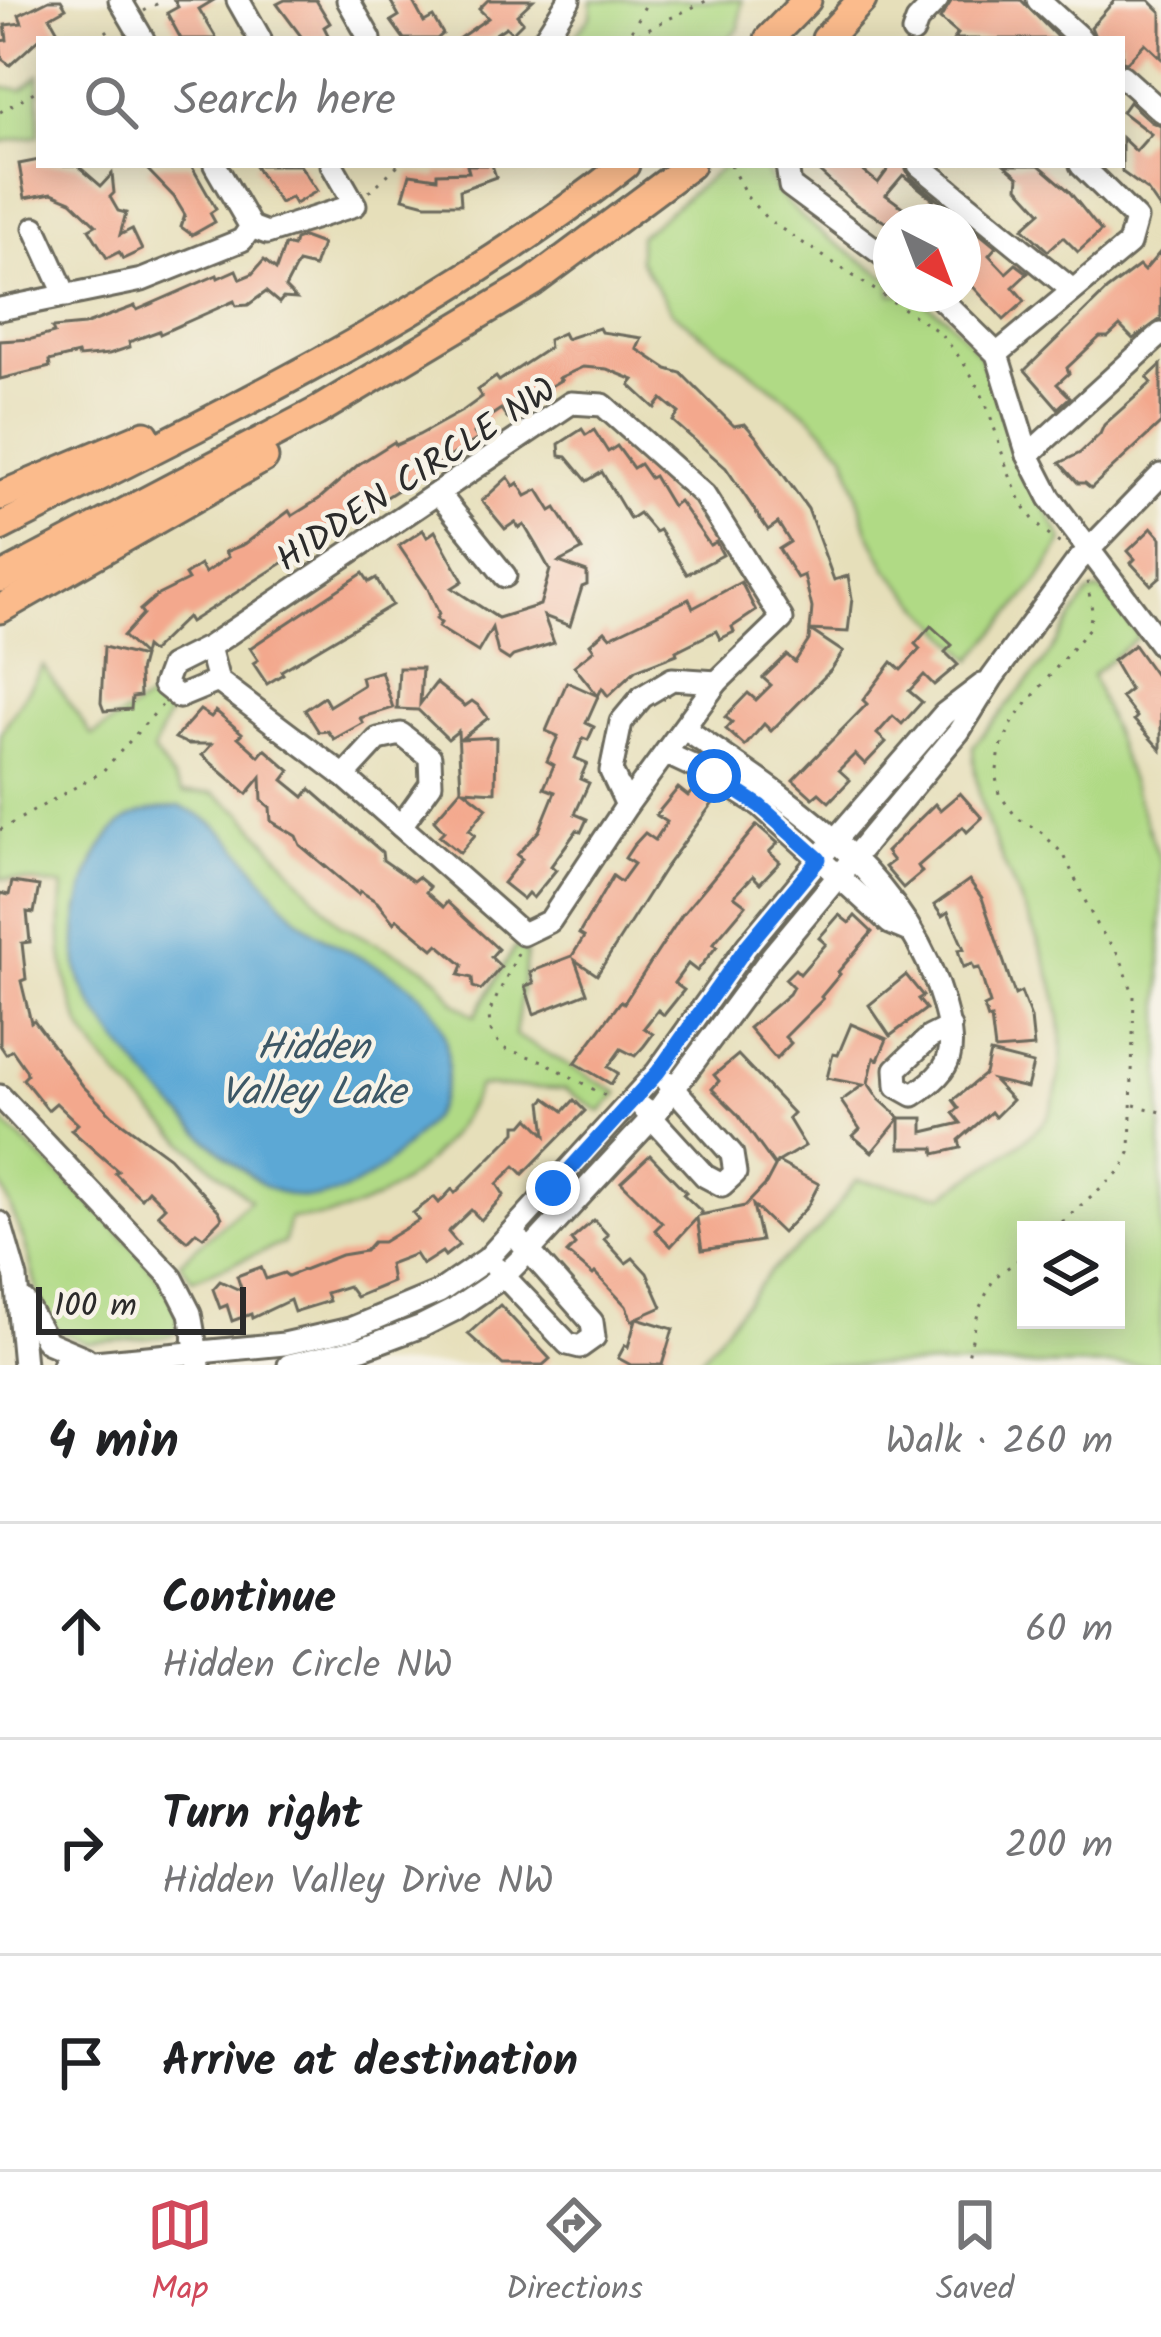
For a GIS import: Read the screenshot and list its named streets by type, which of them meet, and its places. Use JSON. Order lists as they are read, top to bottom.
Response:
{
  "streets": {
    "street": ["HIDDEN CIRCLE NW"]
  },
  "water": ["Hidden Valley Lake"],
  "scale_bar": "100 m",
  "north": "bottom right",
  "page": {
    "search": "Search here",
    "scale": "100 m",
    "heading": ["4 min", "Walk · 260 m"],
    "list": [
      ["Continue", "Hidden Circle NW", "60 m"],
      ["Turn right", "Hidden Valley Drive NW", "200 m"],
      "Arrive at destination"
    ],
    "nav": ["Map", "Directions", "Saved"]
  }
}
